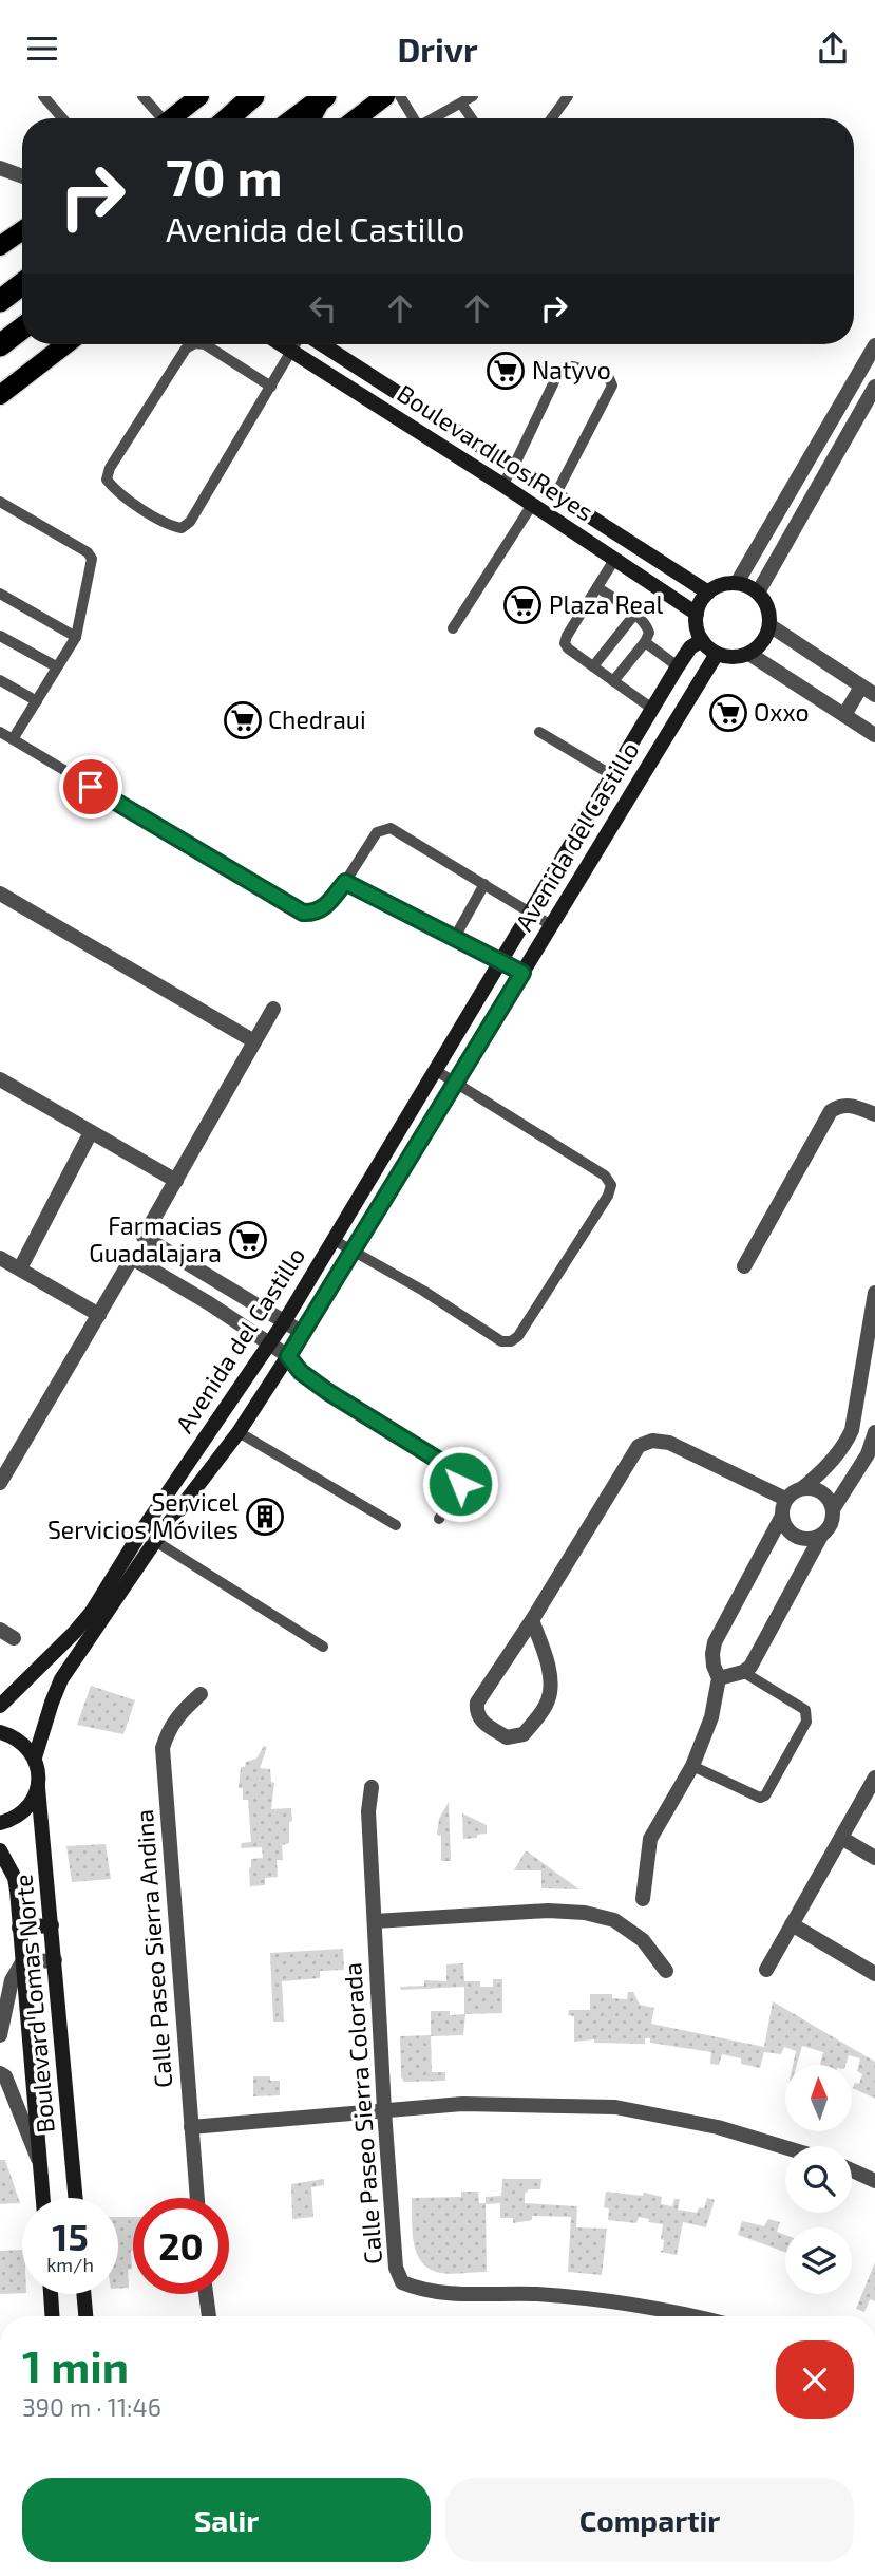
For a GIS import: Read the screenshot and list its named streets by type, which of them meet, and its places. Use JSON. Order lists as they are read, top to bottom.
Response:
{
  "streets": {
    "main road": ["Boulevard Los Reyes", "Avenida del Castillo", "Boulevard Lomas Norte"],
    "street": ["Calle Paseo Sierra Andina", "Calle Paseo Sierra Colorada"]
  },
  "crossings": [
    ["Boulevard Los Reyes", "Avenida del Castillo"],
    ["Avenida del Castillo", "Boulevard Lomas Norte"]
  ],
  "places": {
    "supermarket": [
      "Natyvo",
      "Plaza Real",
      "Oxxo",
      "Chedraui",
      "Farmacias Guadalajara"
    ],
    "building": ["Servicel Servicios Móviles"]
  },
  "north": "top",
  "page": {
    "header": "Drivr",
    "turn": ["70 m", "Avenida del Castillo"],
    "speed": "15 km/h",
    "limit": "20",
    "heading": ["1 min", "390 m · 11:46"],
    "buttons": ["Salir", "Compartir"]
  }
}
